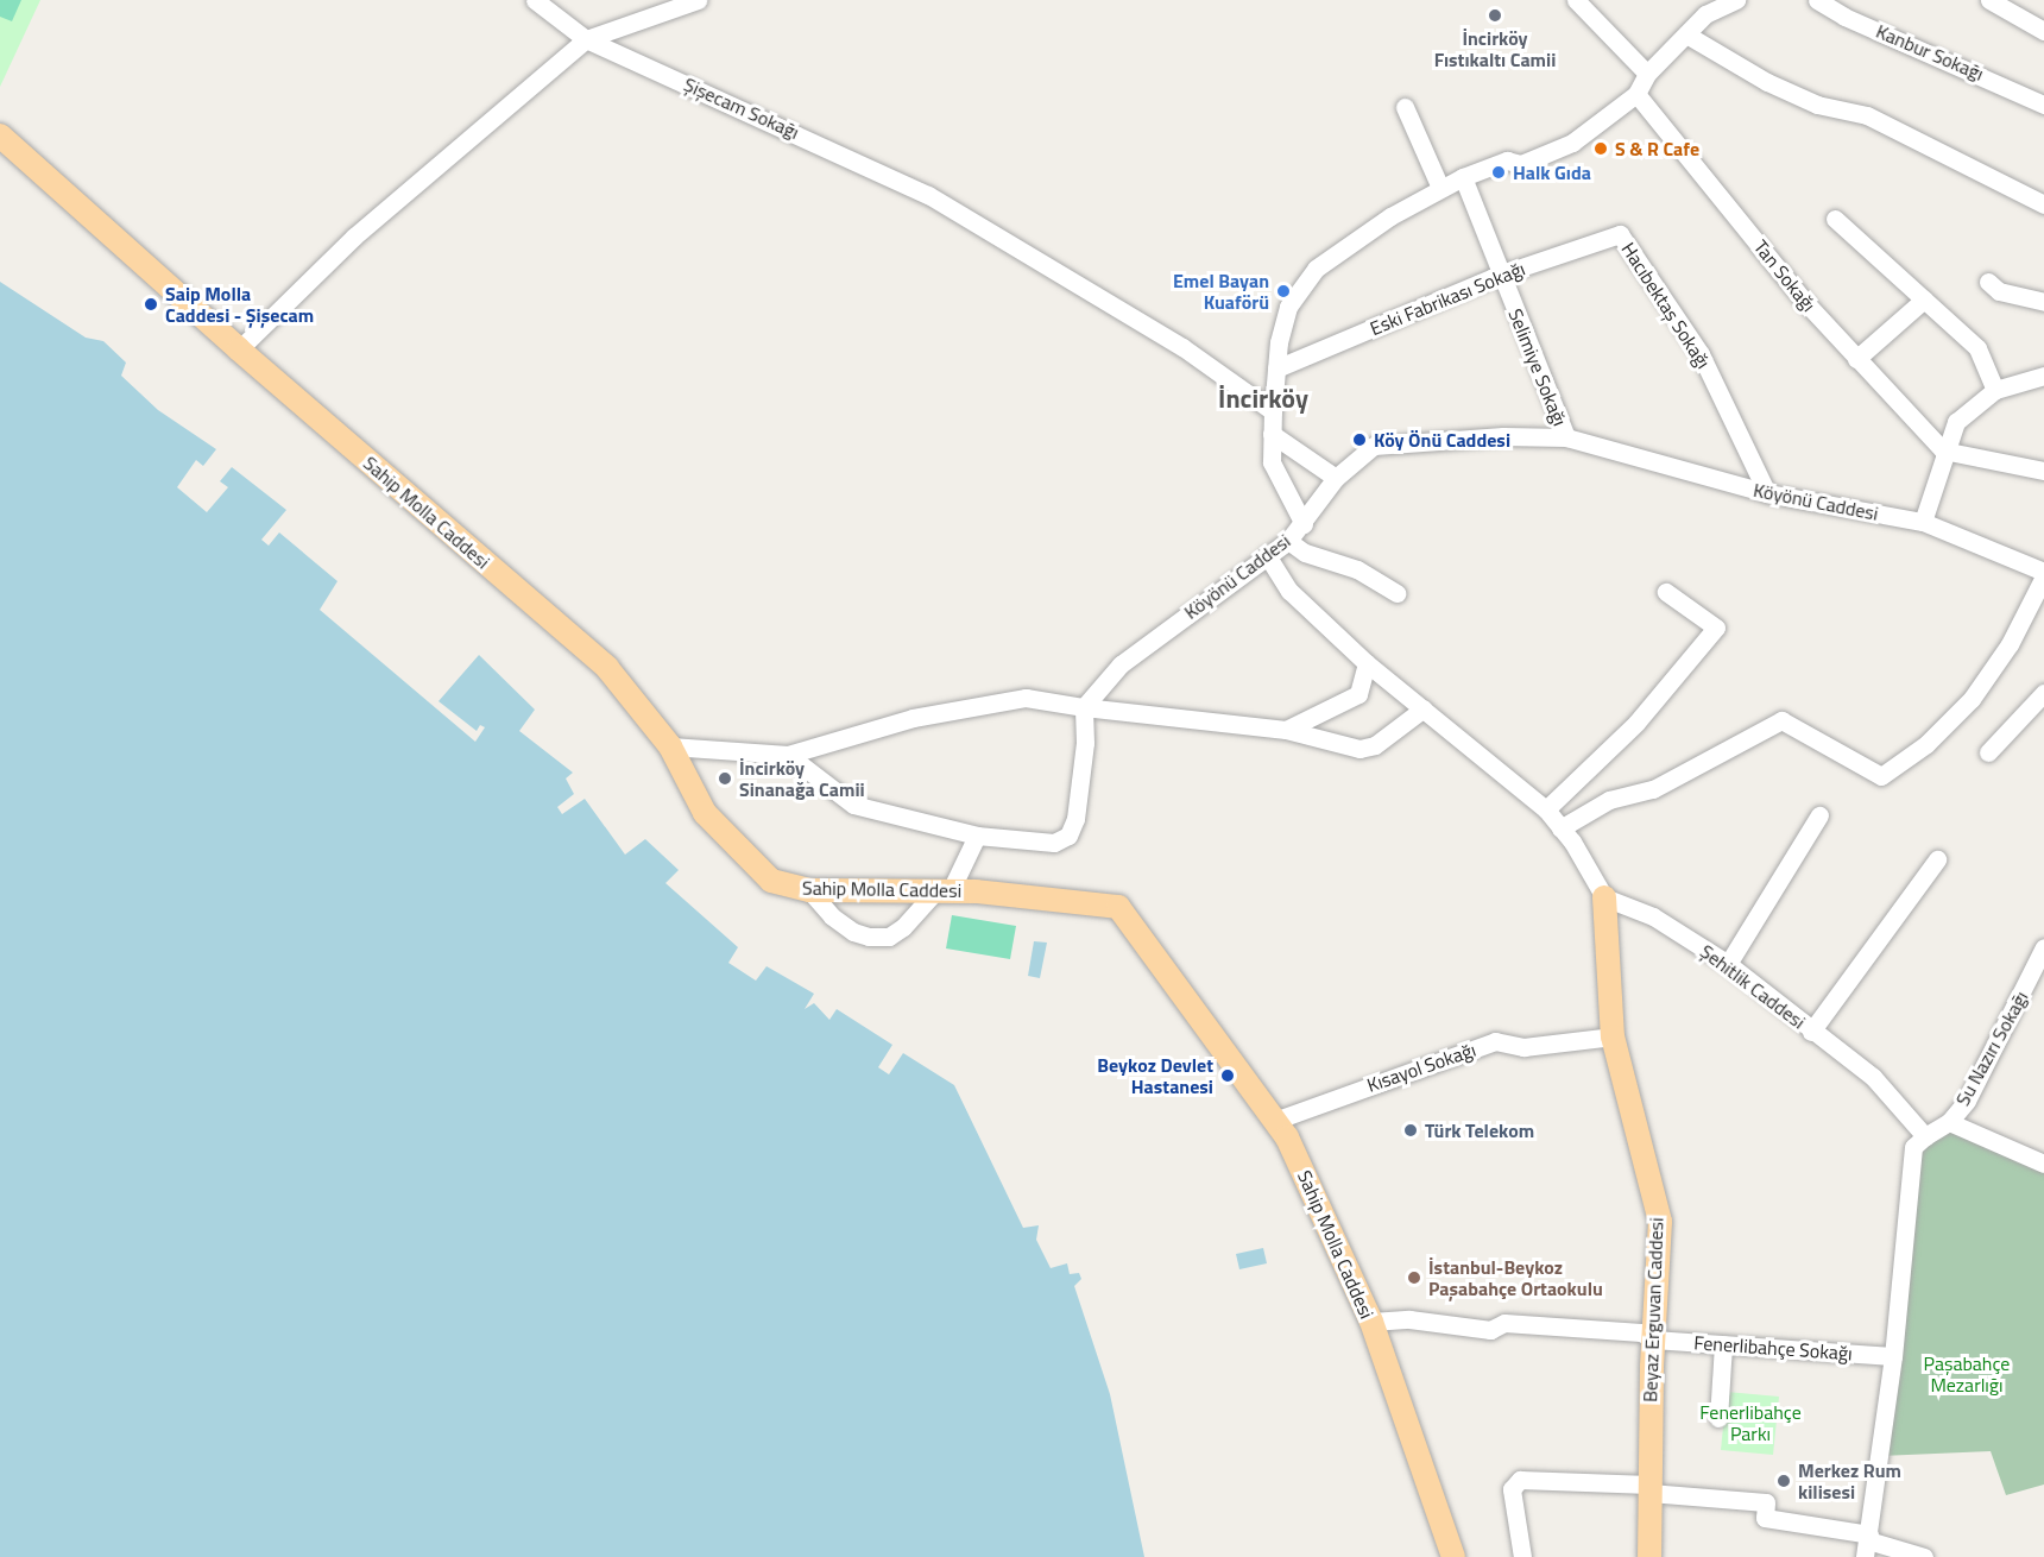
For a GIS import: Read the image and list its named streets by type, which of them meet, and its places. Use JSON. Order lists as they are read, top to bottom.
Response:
{
  "streets": {
    "main road": ["Sahip Molla Caddesi", "Beyaz Erguvan Caddesi"],
    "street": [
      "Kanbur Sokağı",
      "Şişecam Sokağı",
      "Tan Sokağı",
      "Eski Fabrikası Sokağı",
      "Hacıbektaş Sokağı",
      "Selimiye Sokağı",
      "Köyönü Caddesi",
      "Şehitlik Caddesi",
      "Su Nazırı Sokağı",
      "Kısayol Sokağı",
      "Fenerlibahçe Sokağı"
    ]
  },
  "crossings": [
    ["Eski Fabrikası Sokağı", "Hacıbektaş Sokağı"],
    ["Eski Fabrikası Sokağı", "Selimiye Sokağı"],
    ["Hacıbektaş Sokağı", "Köyönü Caddesi"],
    ["Selimiye Sokağı", "Köyönü Caddesi"],
    ["Sahip Molla Caddesi", "Kısayol Sokağı"],
    ["Sahip Molla Caddesi", "Fenerlibahçe Sokağı"],
    ["Şehitlik Caddesi", "Su Nazırı Sokağı"],
    ["Şehitlik Caddesi", "Beyaz Erguvan Caddesi"],
    ["Kısayol Sokağı", "Beyaz Erguvan Caddesi"],
    ["Beyaz Erguvan Caddesi", "Fenerlibahçe Sokağı"]
  ],
  "districts": ["İncirköy"],
  "parks": ["Paşabahçe Mezarlığı", "Fenerlibahçe Parkı"],
  "places": [
    "İncirköy Fıstıkaltı Camii",
    "S & R Cafe",
    "Halk Gıda",
    "Emel Bayan Kuaförü",
    "Saip Molla Caddesi - Şişecam",
    "Köy Önü Caddesi",
    "İncirköy Sinanağa Camii",
    "Beykoz Devlet Hastanesi",
    "Türk Telekom",
    "İstanbul-Beykoz Paşabahçe Ortaokulu",
    "Merkez Rum kilisesi"
  ]
}
